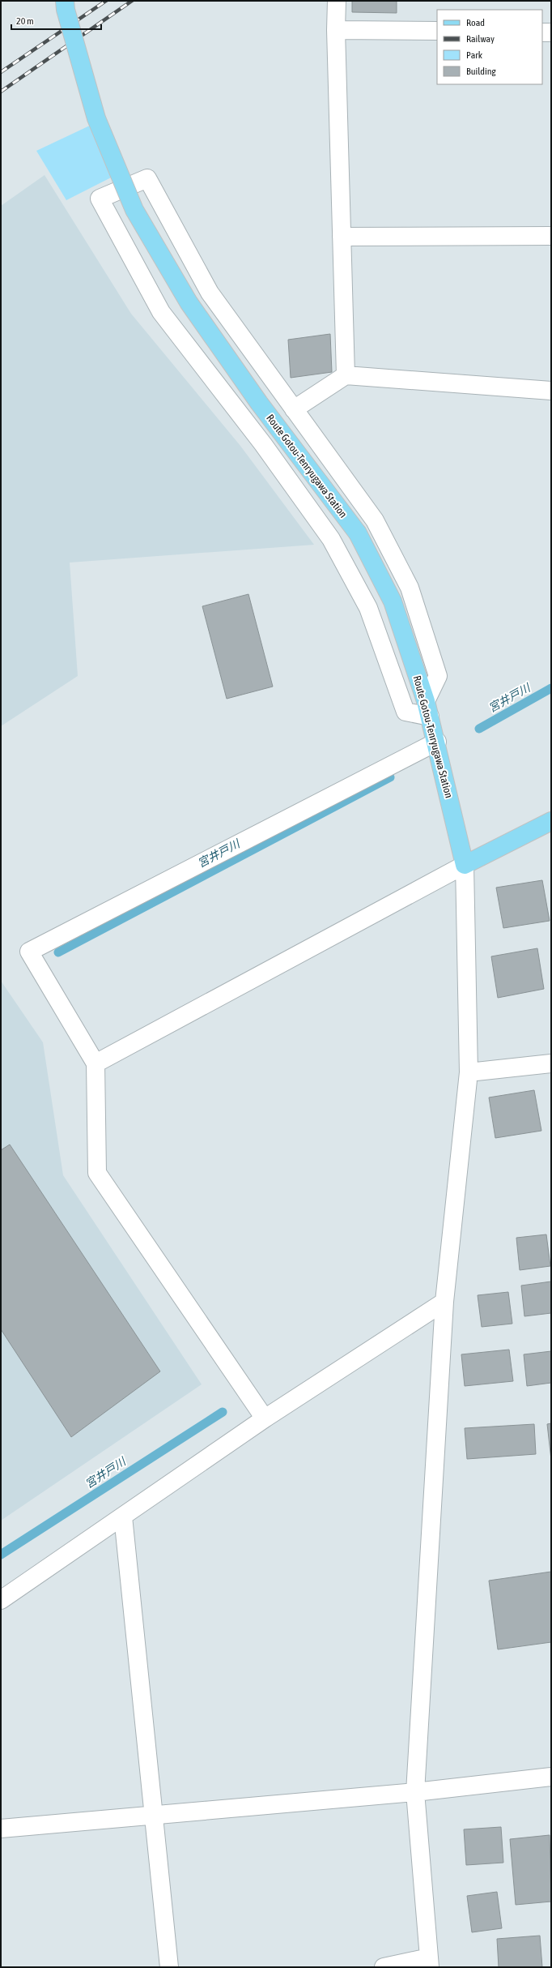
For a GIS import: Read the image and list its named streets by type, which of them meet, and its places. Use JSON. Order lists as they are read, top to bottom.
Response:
{
  "streets": {
    "main road": ["Route Gotou-Tenryugawa Station"]
  },
  "water": ["宮井戸川"],
  "legend": [
    "Road",
    "Railway",
    "Park",
    "Building"
  ],
  "scale_bar": "20 m"
}
